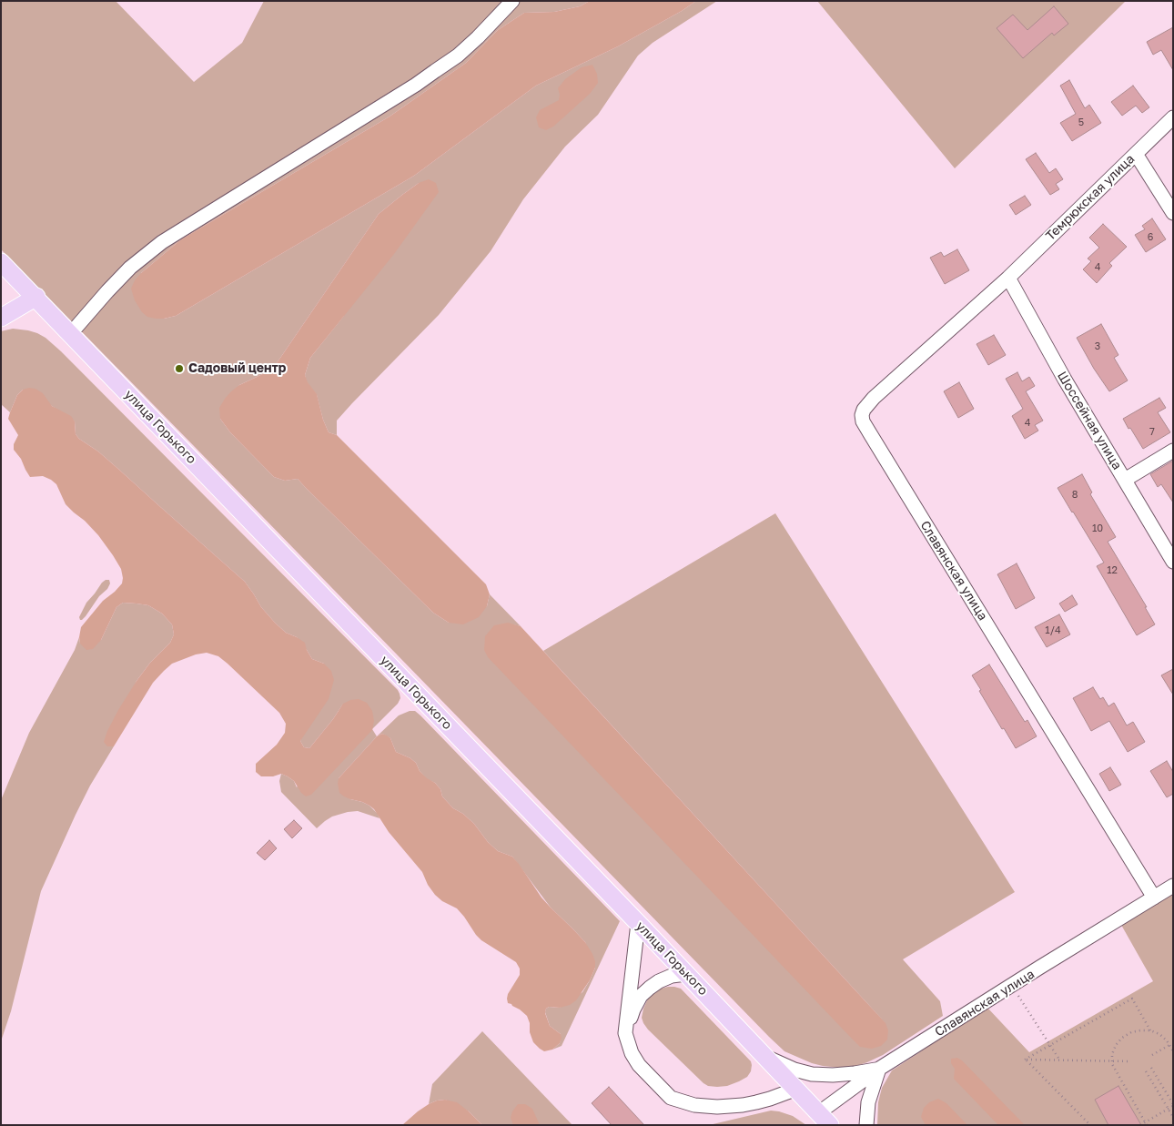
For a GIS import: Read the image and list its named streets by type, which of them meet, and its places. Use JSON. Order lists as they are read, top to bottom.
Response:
{
  "streets": {
    "main road": ["улица Горького"],
    "street": ["Темрюкская улица", "Шоссейная улица", "Славянская улица"]
  },
  "crossings": [
    ["Темрюкская улица", "Шоссейная улица"],
    ["Темрюкская улица", "Славянская улица"],
    ["Шоссейная улица", "Славянская улица"],
    ["улица Горького", "Славянская улица"]
  ],
  "places": ["Садовый центр"],
  "house_numbers": [
    "5",
    "6",
    "4",
    "3",
    "4",
    "7",
    "8",
    "10",
    "12",
    "1/4"
  ]
}
